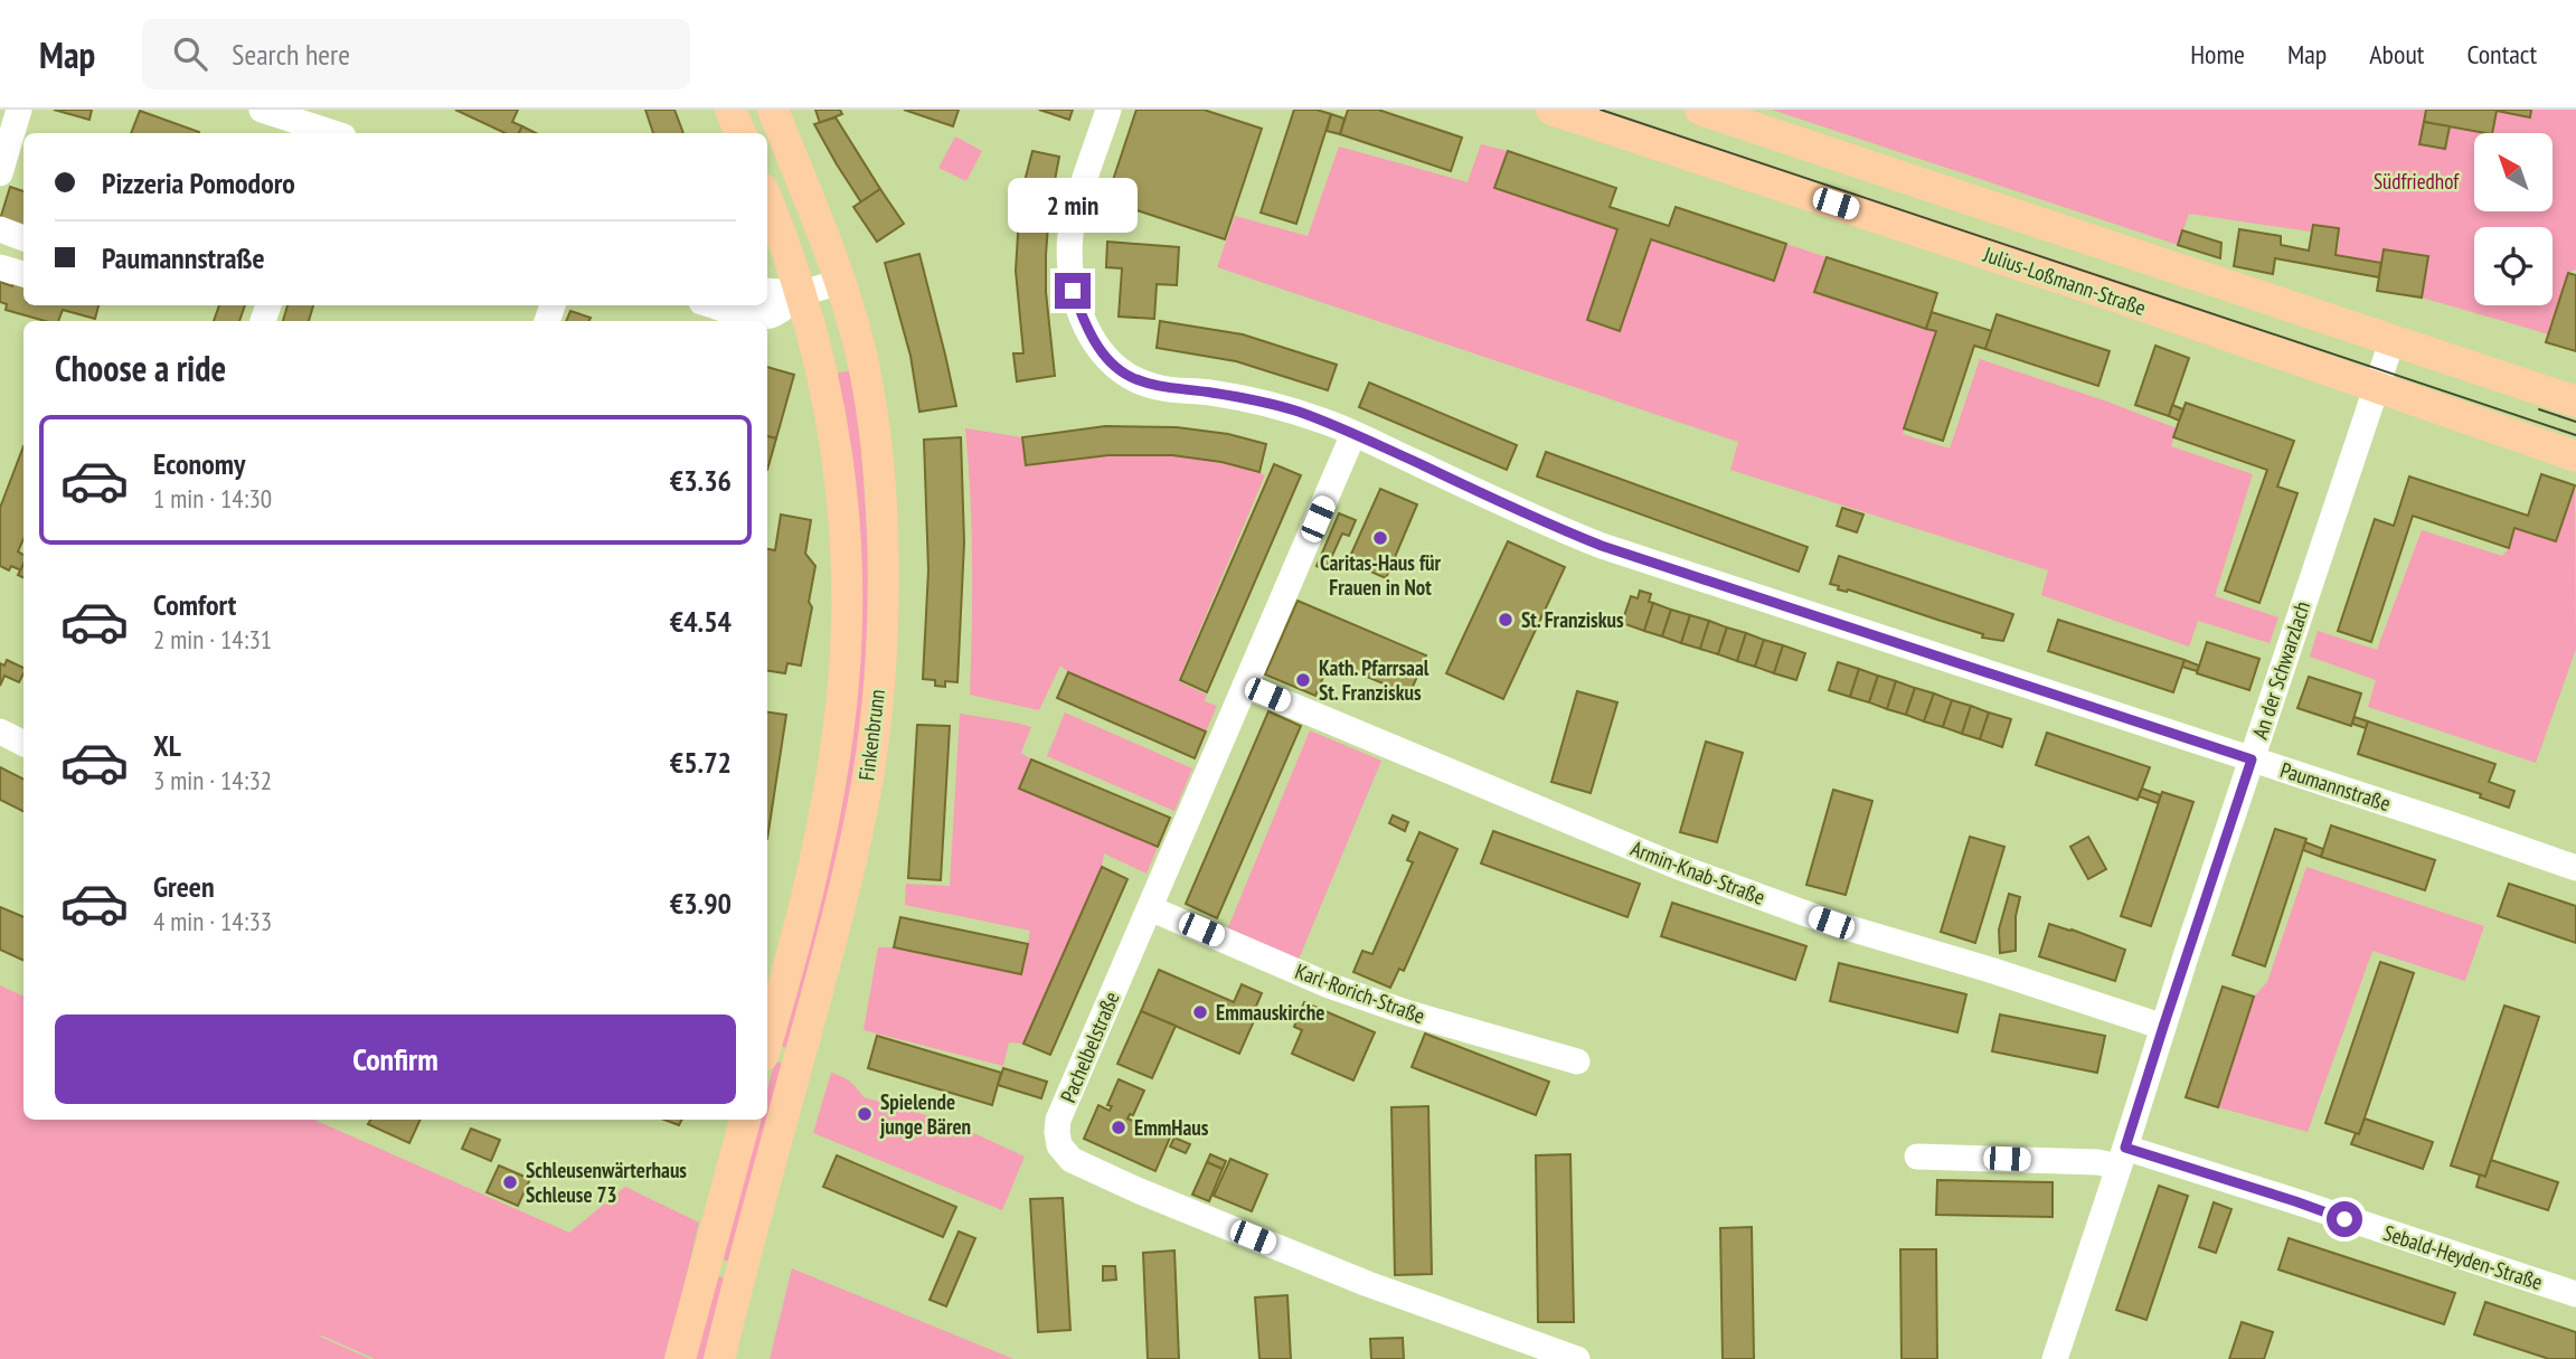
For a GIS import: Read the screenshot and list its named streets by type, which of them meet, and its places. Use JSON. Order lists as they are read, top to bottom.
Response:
{
  "streets": {
    "main road": ["Julius-Loßmann-Straße", "Finkenbrunn"],
    "street": [
      "An der Schwarzlach",
      "Paumannstraße",
      "Armin-Knab-Straße",
      "Karl-Rorich-Straße",
      "Pachelbelstraße",
      "Sebald-Heyden-Straße"
    ]
  },
  "crossings": [
    ["Julius-Loßmann-Straße", "An der Schwarzlach"],
    ["An der Schwarzlach", "Paumannstraße"],
    ["An der Schwarzlach", "Armin-Knab-Straße"],
    ["An der Schwarzlach", "Sebald-Heyden-Straße"],
    ["Paumannstraße", "Pachelbelstraße"],
    ["Armin-Knab-Straße", "Pachelbelstraße"],
    ["Karl-Rorich-Straße", "Pachelbelstraße"]
  ],
  "parks": ["Südfriedhof"],
  "places": [
    "Caritas-Haus für Frauen in Not",
    "St. Franziskus",
    "Kath. Pfarrsaal St. Franziskus",
    "Emmauskirche",
    "Spielende junge Bären",
    "EmmHaus",
    "Schleusenwärterhaus Schleuse 73"
  ],
  "north": "top left",
  "page": {
    "header": "Map",
    "search": "Search here",
    "nav": [
      "Home",
      "Map",
      "About",
      "Contact"
    ],
    "banner": ["Pizzeria Pomodoro", "Paumannstraße"],
    "bubble": "2 min",
    "heading": "Choose a ride",
    "list": [
      {
        "name": "Economy",
        "note": "1 min · 14:30",
        "value": "€3.36"
      },
      {
        "name": "Comfort",
        "note": "2 min · 14:31",
        "value": "€4.54"
      },
      {
        "name": "XL",
        "note": "3 min · 14:32",
        "value": "€5.72"
      },
      {
        "name": "Green",
        "note": "4 min · 14:33",
        "value": "€3.90"
      }
    ],
    "buttons": "Confirm"
  }
}
